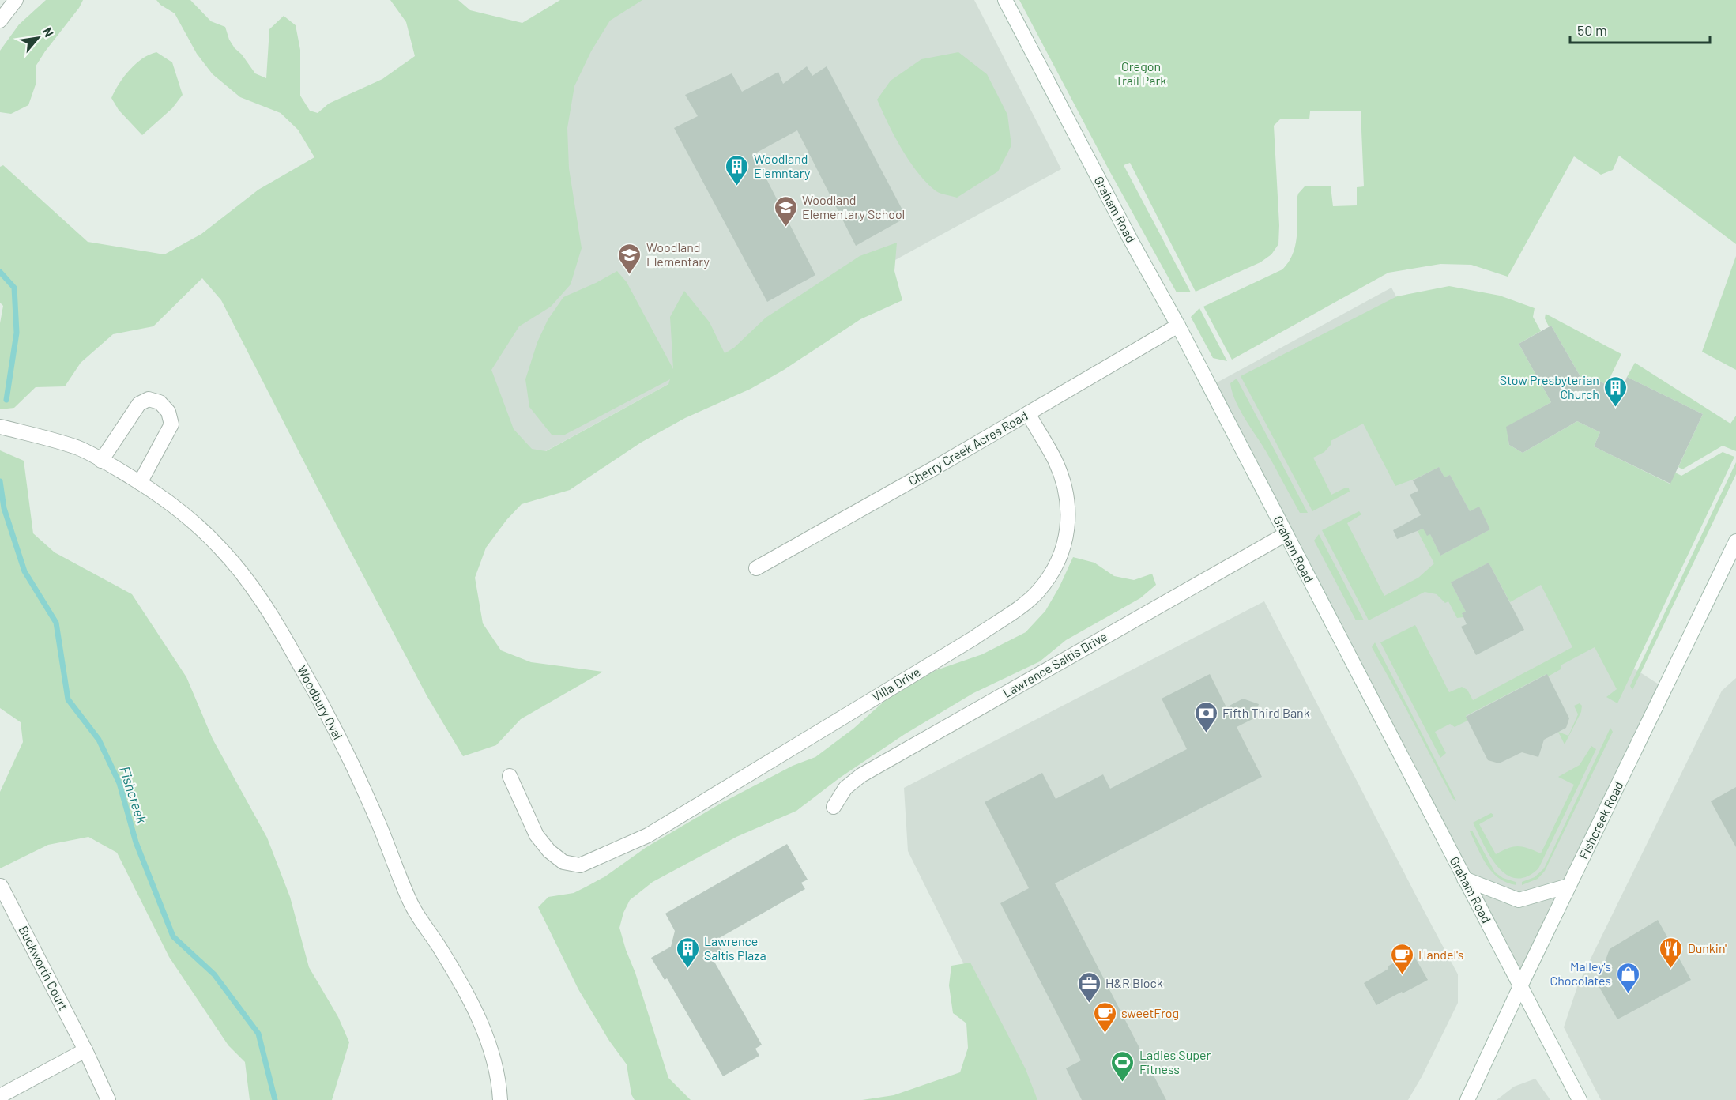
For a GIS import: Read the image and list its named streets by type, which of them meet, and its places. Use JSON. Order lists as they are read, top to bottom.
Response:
{
  "streets": {
    "street": [
      "Graham Road",
      "Cherry Creek Acres Road",
      "Lawrence Saltis Drive",
      "Villa Drive",
      "Woodbury Oval",
      "Fishcreek Road",
      "Buckworth Court"
    ]
  },
  "crossings": [
    ["Graham Road", "Cherry Creek Acres Road"],
    ["Graham Road", "Lawrence Saltis Drive"],
    ["Graham Road", "Fishcreek Road"],
    ["Cherry Creek Acres Road", "Villa Drive"]
  ],
  "water": ["Fishcreek"],
  "parks": ["Oregon Trail Park"],
  "places": {
    "building": ["Woodland Elemntary", "Stow Presbyterian Church", "Lawrence Saltis Plaza"],
    "school or university": ["Woodland Elementary School", "Woodland Elementary"],
    "bank": ["Fifth Third Bank"],
    "restaurant": ["Dunkin'"],
    "cafe": ["Handel's", "sweetFrog"],
    "shop": ["Malley's Chocolates"],
    "office": ["H&R Block"],
    "sports": ["Ladies Super Fitness"]
  },
  "scale_bar": "50 m",
  "north": "top right"
}
